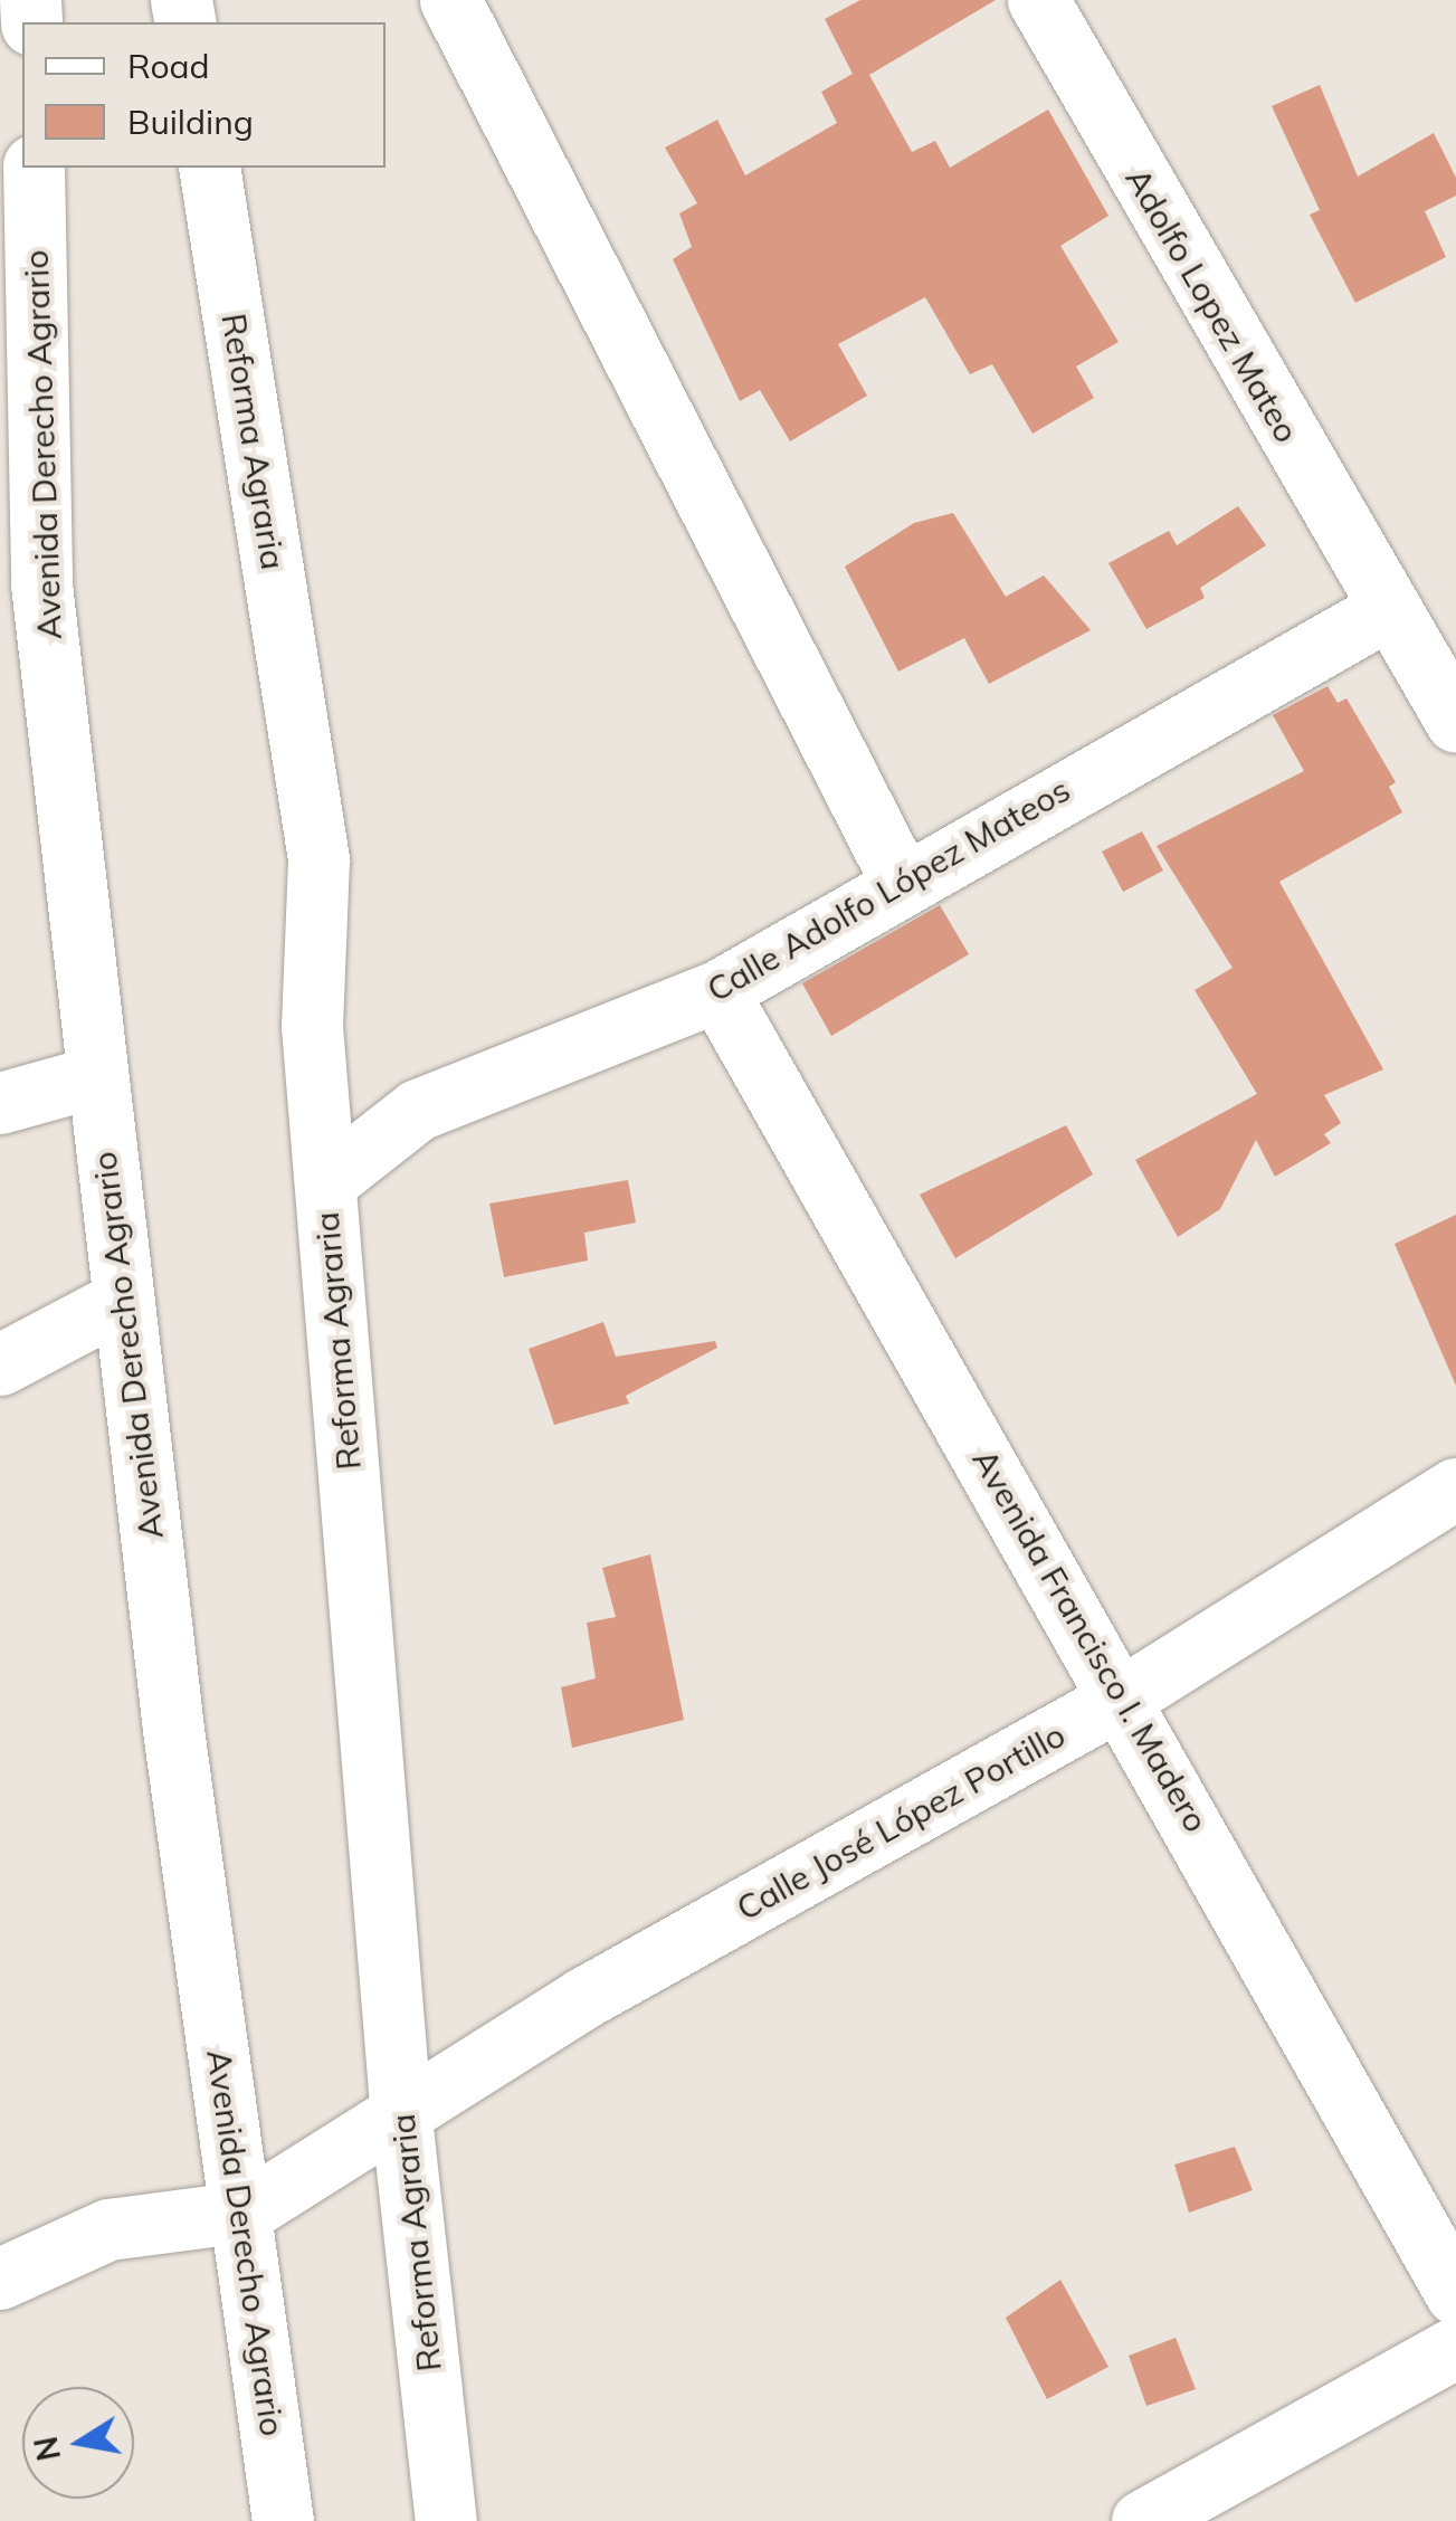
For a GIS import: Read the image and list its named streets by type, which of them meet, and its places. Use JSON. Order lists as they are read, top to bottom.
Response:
{
  "streets": {
    "street": [
      "Adolfo Lopez Mateo",
      "Reforma Agraria",
      "Avenida Derecho Agrario",
      "Calle Adolfo López Mateos",
      "Avenida Francisco I. Madero",
      "Calle José López Portillo"
    ]
  },
  "crossings": [
    ["Adolfo Lopez Mateo", "Calle Adolfo López Mateos"],
    ["Reforma Agraria", "Calle Adolfo López Mateos"],
    ["Reforma Agraria", "Calle José López Portillo"],
    ["Avenida Derecho Agrario", "Calle José López Portillo"],
    ["Calle Adolfo López Mateos", "Avenida Francisco I. Madero"],
    ["Avenida Francisco I. Madero", "Calle José López Portillo"]
  ],
  "legend": ["Road", "Building"],
  "north": "left"
}
